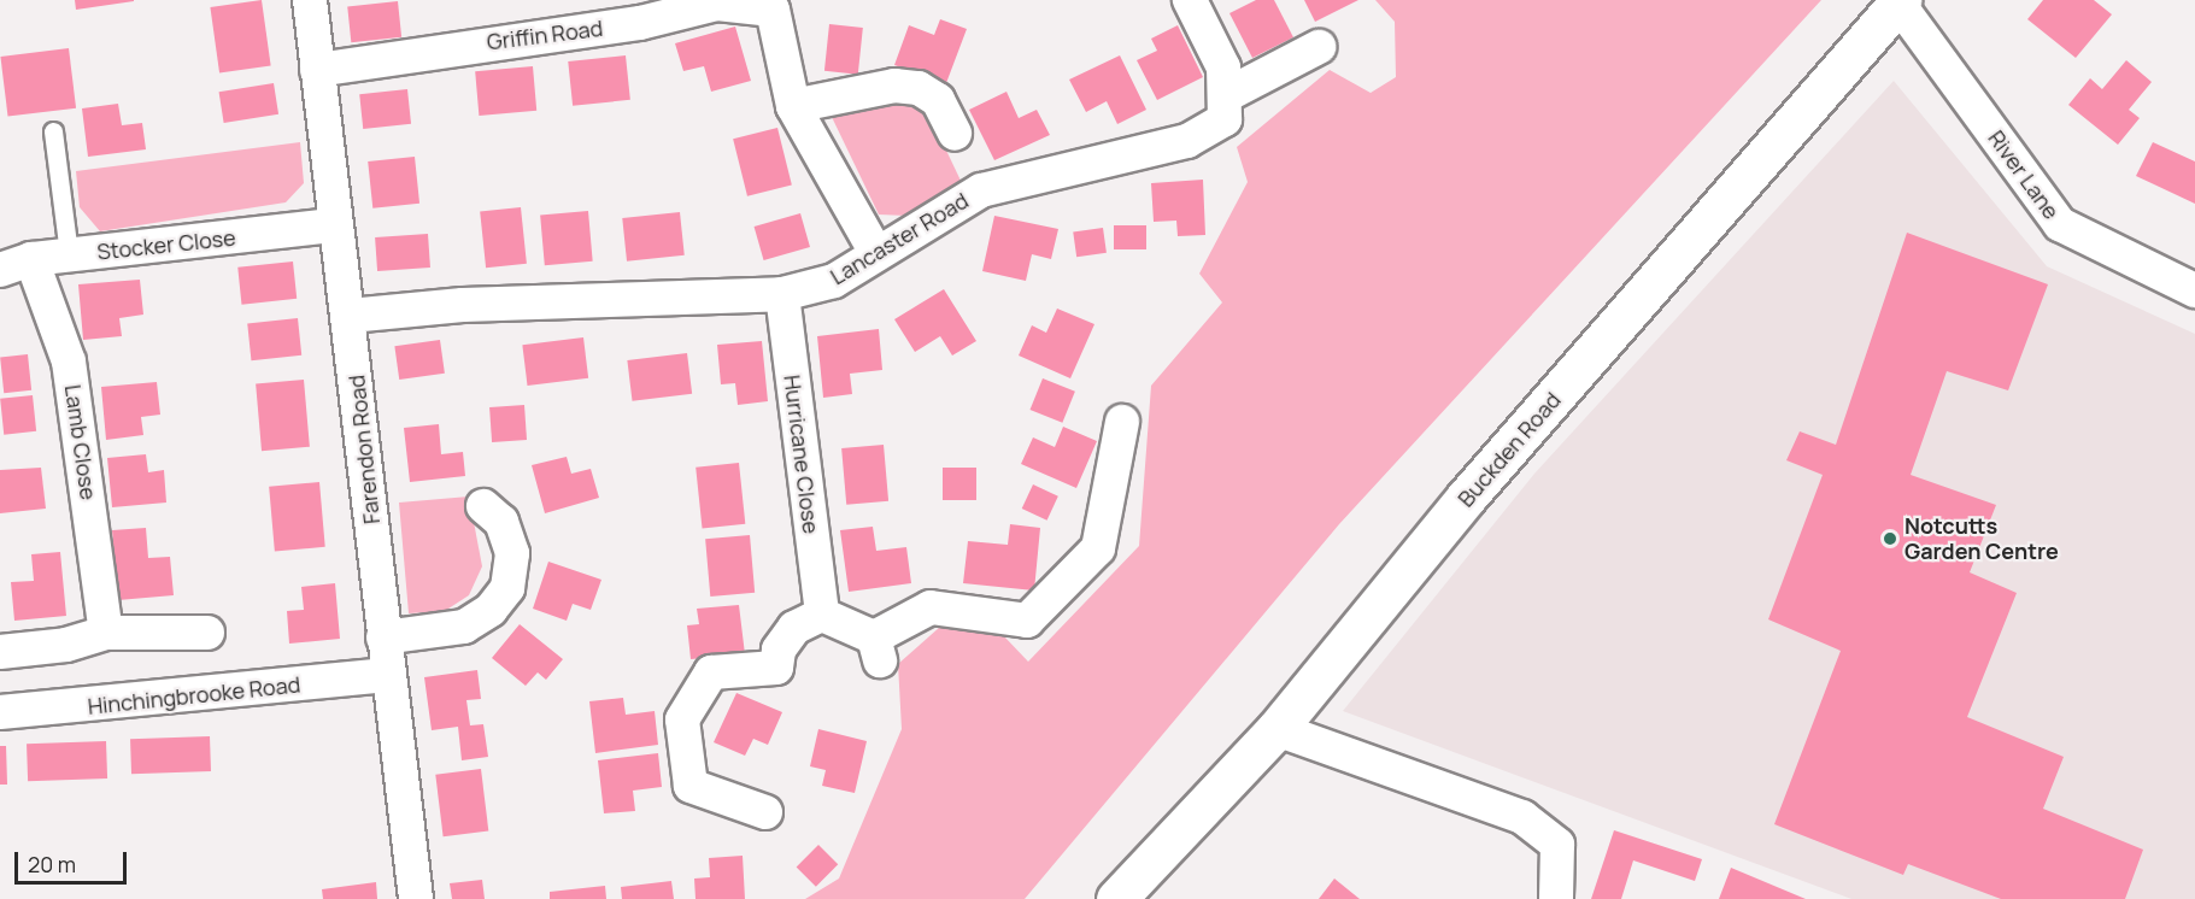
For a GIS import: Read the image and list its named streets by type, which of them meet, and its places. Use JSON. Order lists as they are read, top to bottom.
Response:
{
  "streets": {
    "main road": ["Buckden Road"],
    "street": [
      "Griffin Road",
      "River Lane",
      "Lancaster Road",
      "Stocker Close",
      "Lamb Close",
      "Farendon Road",
      "Hurricane Close",
      "Hinchingbrooke Road"
    ]
  },
  "crossings": [
    ["Griffin Road", "Lancaster Road"],
    ["Griffin Road", "Farendon Road"],
    ["River Lane", "Buckden Road"],
    ["Lancaster Road", "Farendon Road"],
    ["Lancaster Road", "Hurricane Close"],
    ["Stocker Close", "Lamb Close"],
    ["Stocker Close", "Farendon Road"],
    ["Farendon Road", "Hinchingbrooke Road"]
  ],
  "places": ["Notcutts Garden Centre"],
  "scale_bar": "20 m"
}
